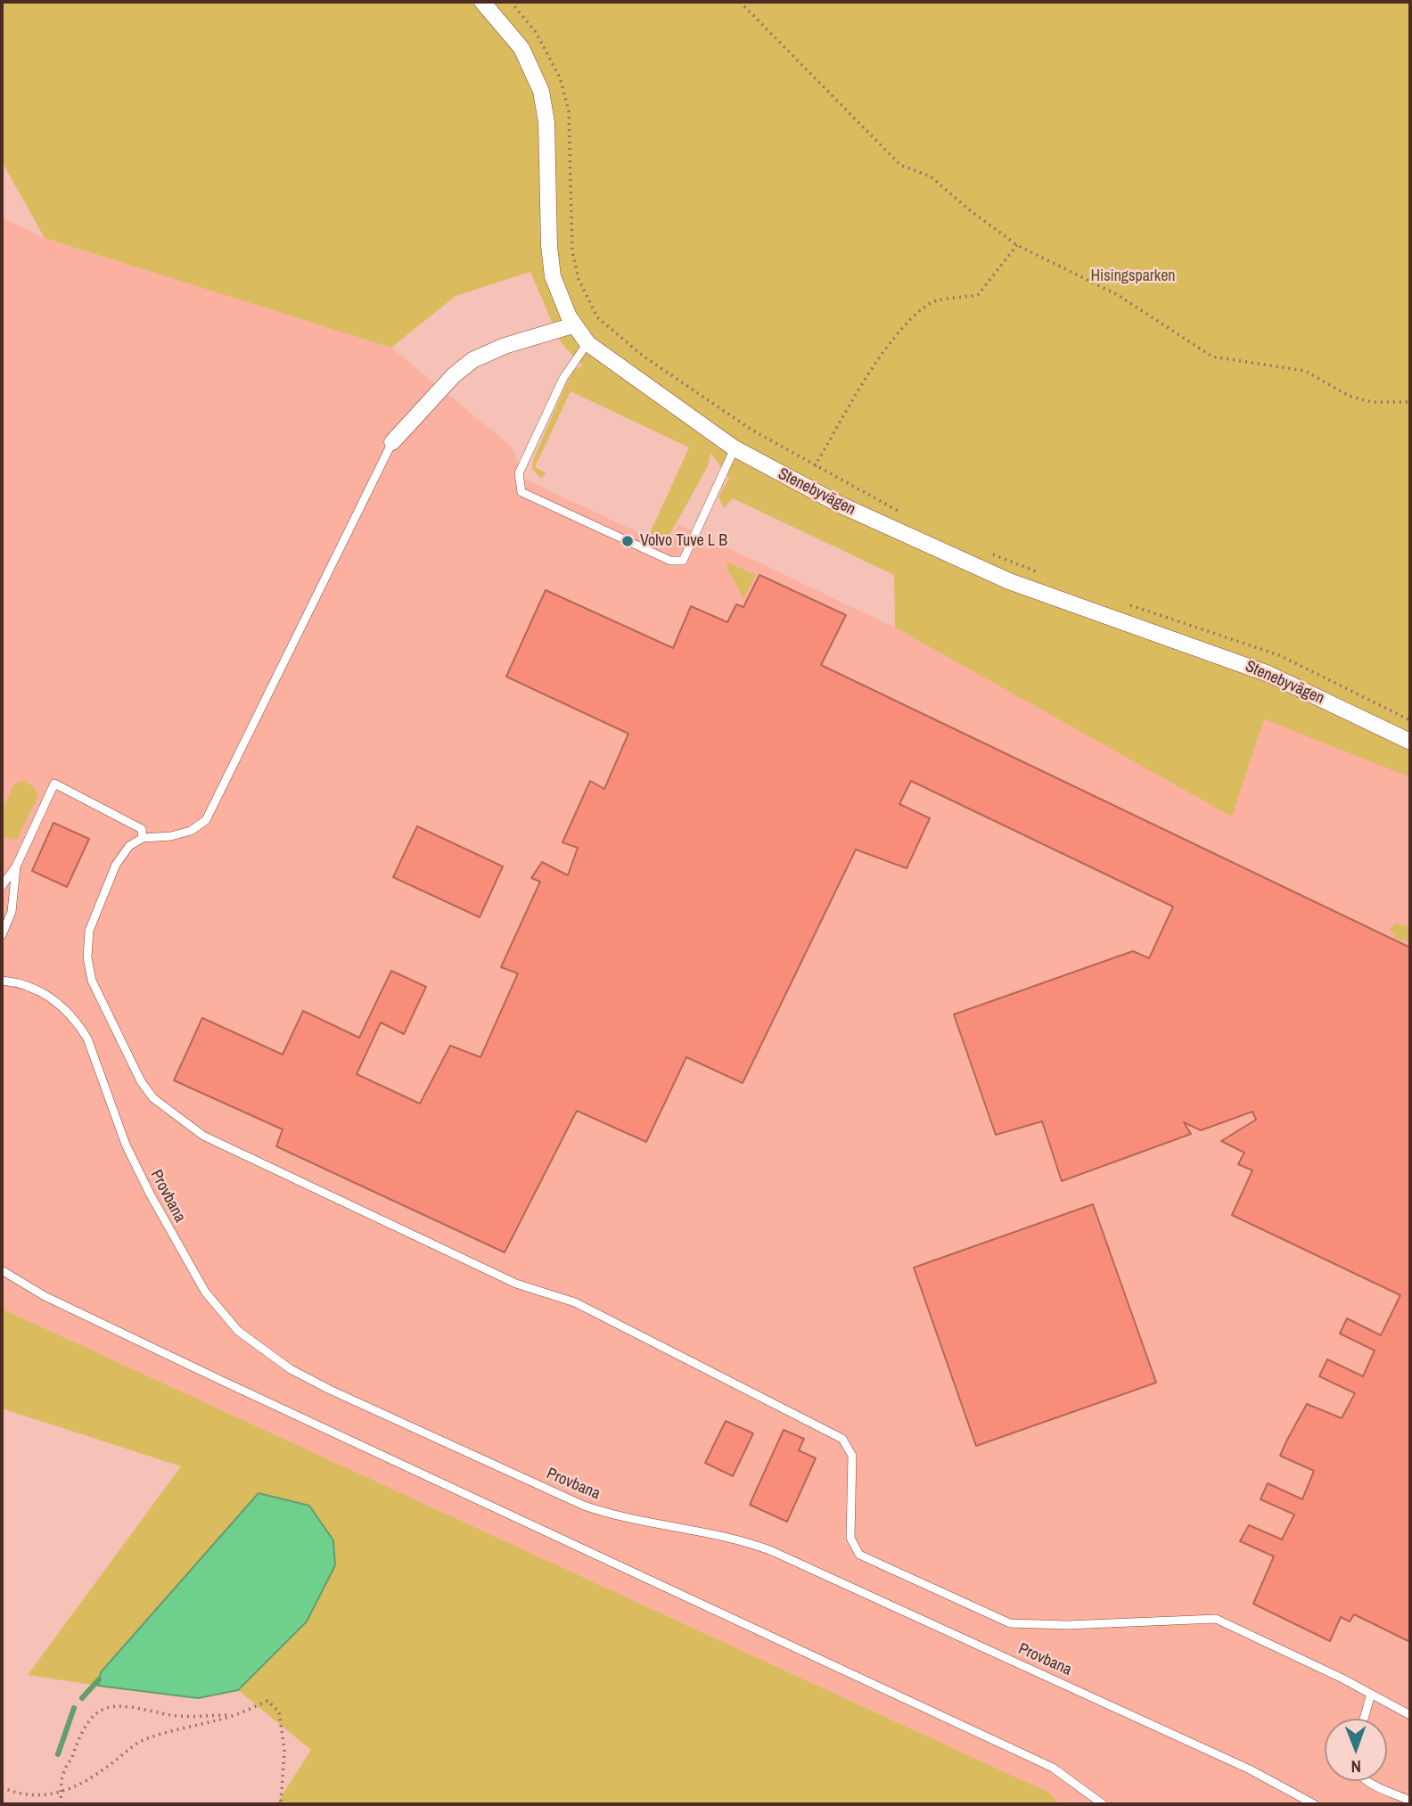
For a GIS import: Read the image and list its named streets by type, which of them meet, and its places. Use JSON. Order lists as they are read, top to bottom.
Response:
{
  "streets": {
    "street": ["Stenebyvägen"],
    "lane": ["Provbana"]
  },
  "parks": ["Hisingsparken"],
  "places": ["Volvo Tuve L B"],
  "north": "bottom"
}
